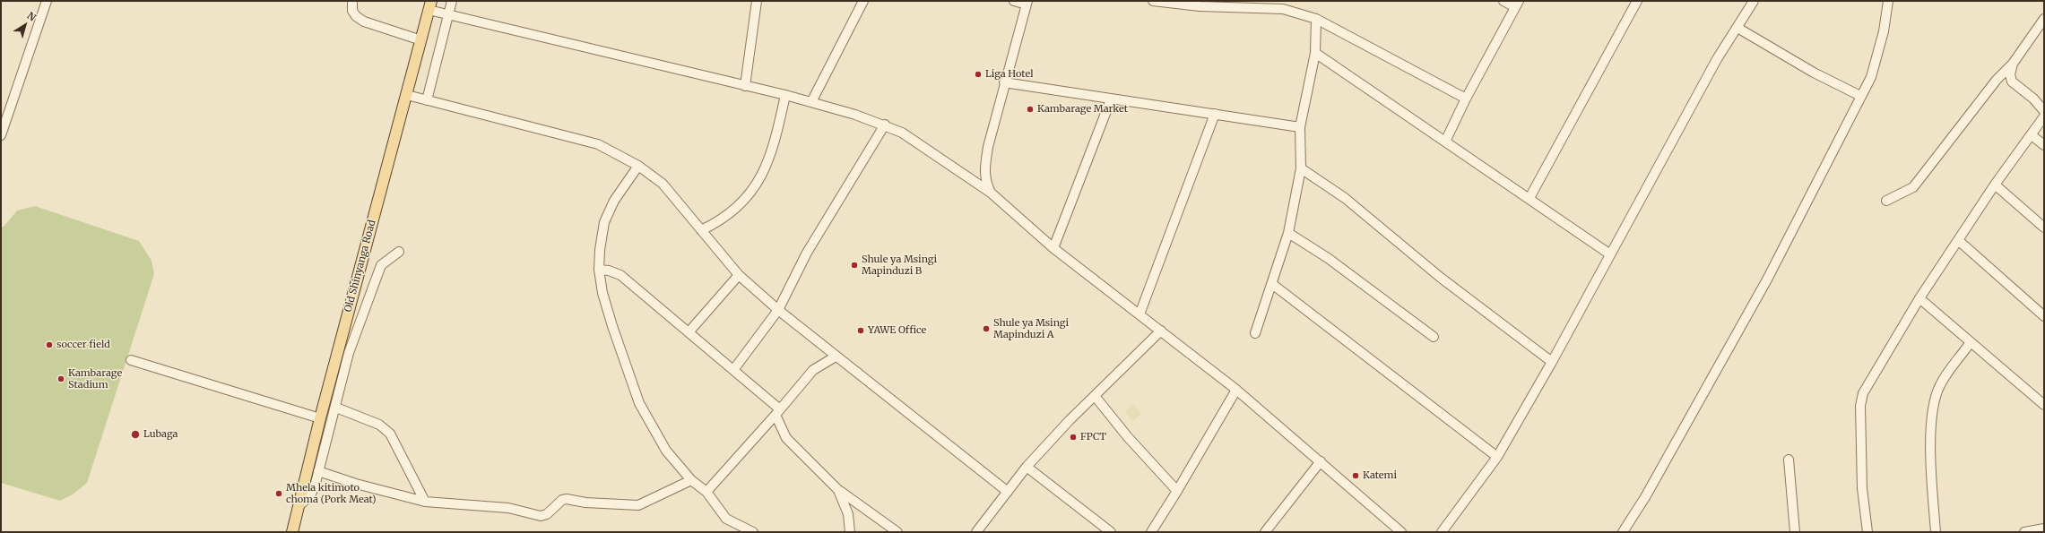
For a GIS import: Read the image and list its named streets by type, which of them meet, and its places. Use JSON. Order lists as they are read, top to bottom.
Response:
{
  "streets": {
    "main road": ["Old Shinyanga Road"]
  },
  "places": [
    "Liga Hotel",
    "Kambarage Market",
    "Shule ya Msingi Mapinduzi B",
    "Shule ya Msingi Mapinduzi A",
    "YAWE Office",
    "soccer field",
    "Kambarage Stadium",
    "Lubaga",
    "FPCT",
    "Katemi",
    "Mhela kitimoto choma (Pork Meat)"
  ],
  "north": "top right"
}
